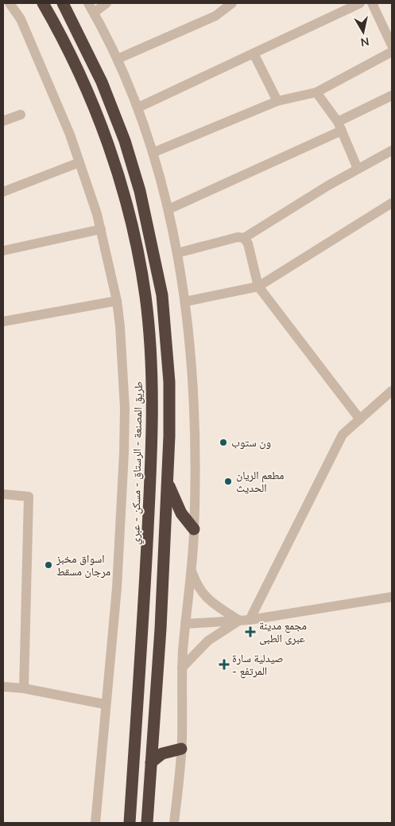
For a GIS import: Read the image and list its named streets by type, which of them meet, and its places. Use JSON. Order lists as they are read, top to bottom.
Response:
{
  "streets": {
    "highway": ["طريق المصنعة - الرستاق - مسكن - عبري"]
  },
  "places": {
    "other": ["ون ستوب", "مطعم الريان الحديث", "اسواق مخبز مرجان مسقط"],
    "health": ["مجمع مدينة عبرى الطبى", "صيدلية سارة - المرتفع"]
  },
  "north": "bottom"
}
